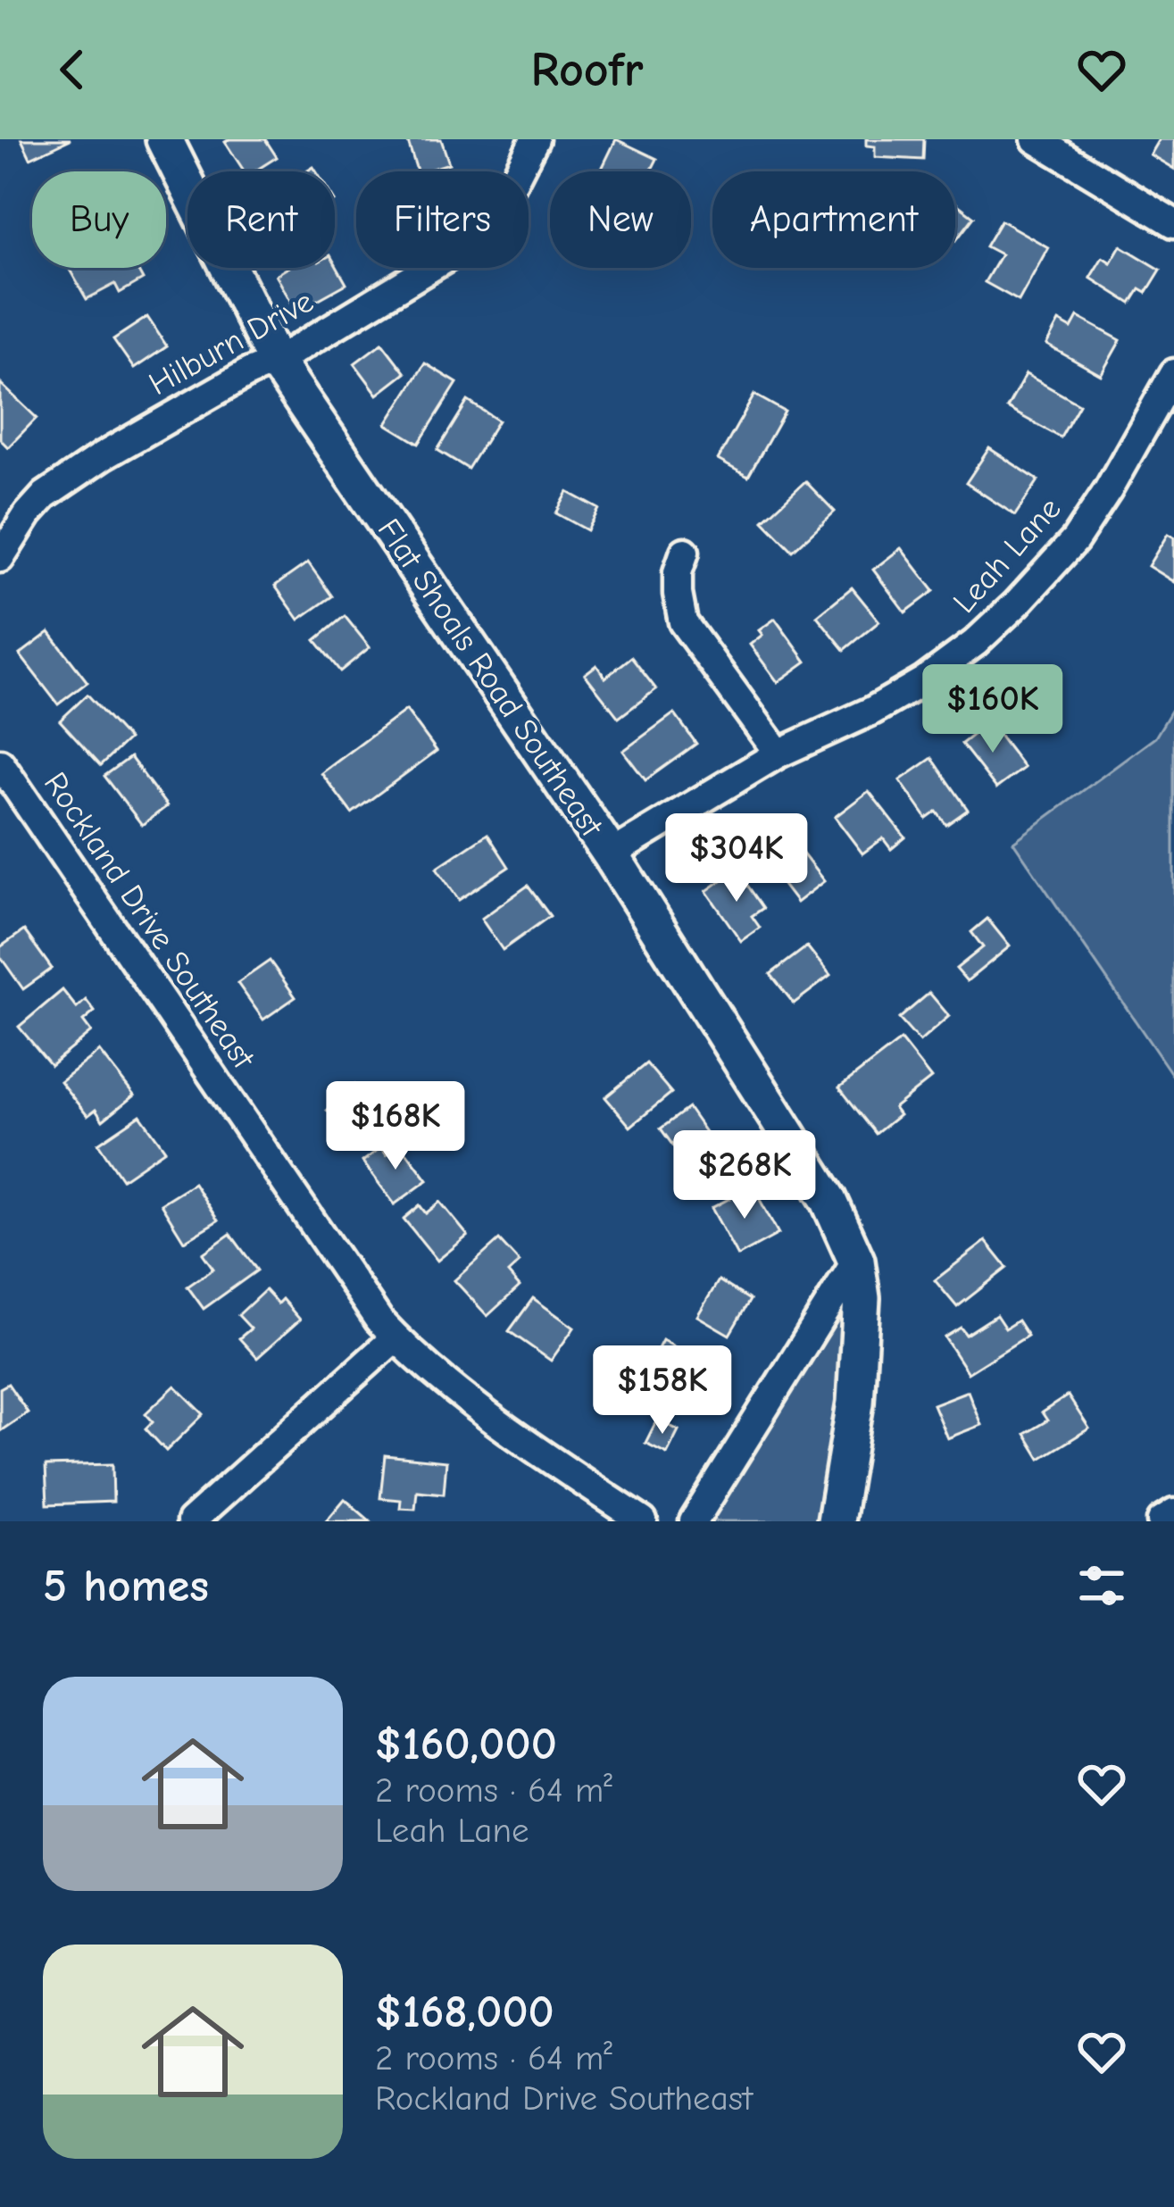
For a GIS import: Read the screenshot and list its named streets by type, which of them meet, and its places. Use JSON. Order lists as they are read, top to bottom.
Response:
{
  "streets": {
    "street": [
      "Hilburn Drive",
      "Leah Lane",
      "Flat Shoals Road Southeast",
      "Rockland Drive Southeast"
    ]
  },
  "crossings": [
    ["Hilburn Drive", "Flat Shoals Road Southeast"],
    ["Leah Lane", "Flat Shoals Road Southeast"]
  ],
  "page": {
    "header": "Roofr",
    "chip": [
      "Buy",
      "Rent",
      "Filters",
      "New",
      "Apartment"
    ],
    "price": [
      "$160K",
      "$304K",
      "$168K",
      "$268K",
      "$158K"
    ],
    "heading": "5 homes",
    "list": [
      {
        "name": "$160,000",
        "note": "2 rooms · 64 m² · Leah Lane"
      },
      {
        "name": "$168,000",
        "note": "2 rooms · 64 m² · Rockland Drive Southeast"
      }
    ]
  }
}
